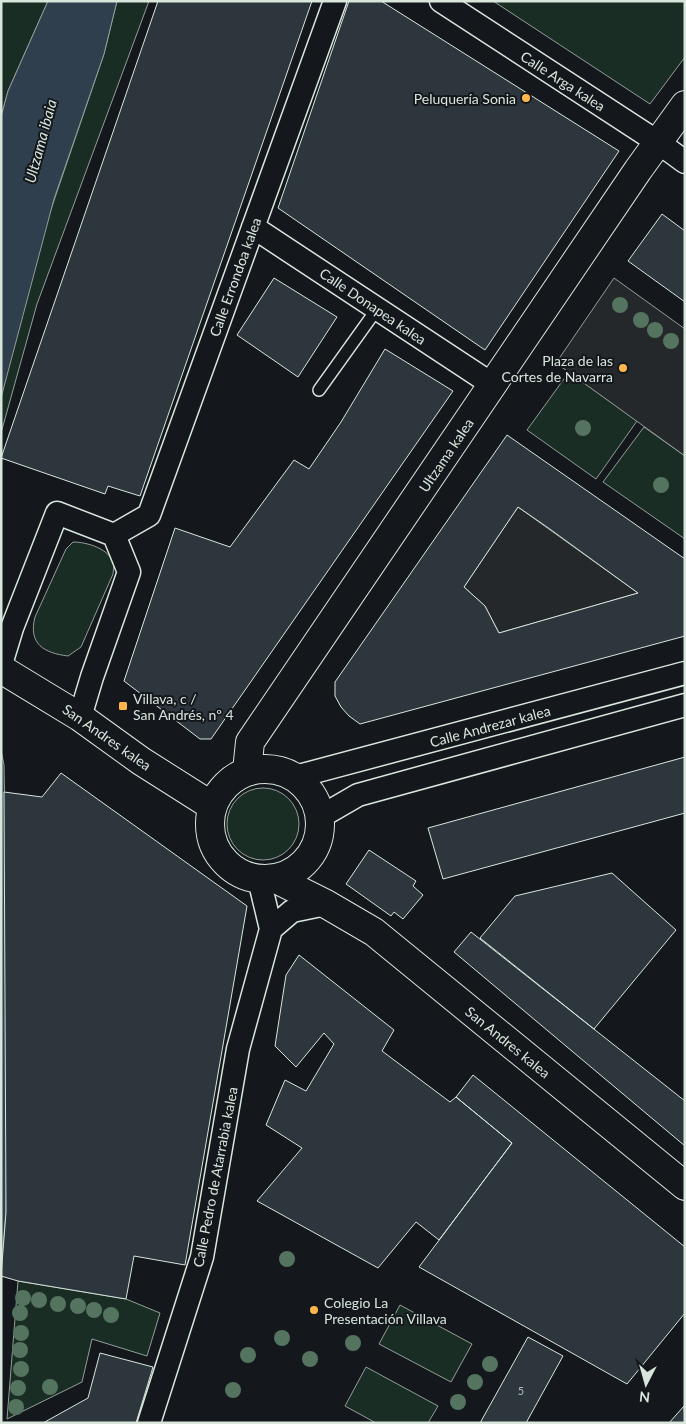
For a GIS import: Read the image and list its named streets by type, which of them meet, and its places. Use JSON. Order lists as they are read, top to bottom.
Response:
{
  "streets": {
    "main road": ["Ultzama kalea", "San Andres kalea"],
    "street": [
      "Calle Arga kalea",
      "Calle Errondoa kalea",
      "Calle Donapea kalea",
      "Calle Andrezar kalea",
      "Calle Pedro de Atarrabia kalea"
    ]
  },
  "crossings": [
    ["Calle Arga kalea", "Ultzama kalea"],
    ["Calle Errondoa kalea", "Calle Donapea kalea"],
    ["Calle Donapea kalea", "Ultzama kalea"],
    ["Ultzama kalea", "Calle Andrezar kalea"],
    ["Ultzama kalea", "San Andres kalea"],
    ["Ultzama kalea", "Calle Pedro de Atarrabia kalea"],
    ["Calle Andrezar kalea", "San Andres kalea"],
    ["Calle Andrezar kalea", "Calle Pedro de Atarrabia kalea"],
    ["San Andres kalea", "Calle Pedro de Atarrabia kalea"]
  ],
  "water": ["Ultzama ibaia"],
  "places": {
    "other": ["Peluquería Sonia", "Plaza de las Cortes de Navarra", "Colegio La Presentación Villava"],
    "transit": ["Villava, c / San Andrés, nº 4"]
  },
  "house_numbers": ["5"],
  "north": "bottom"
}
